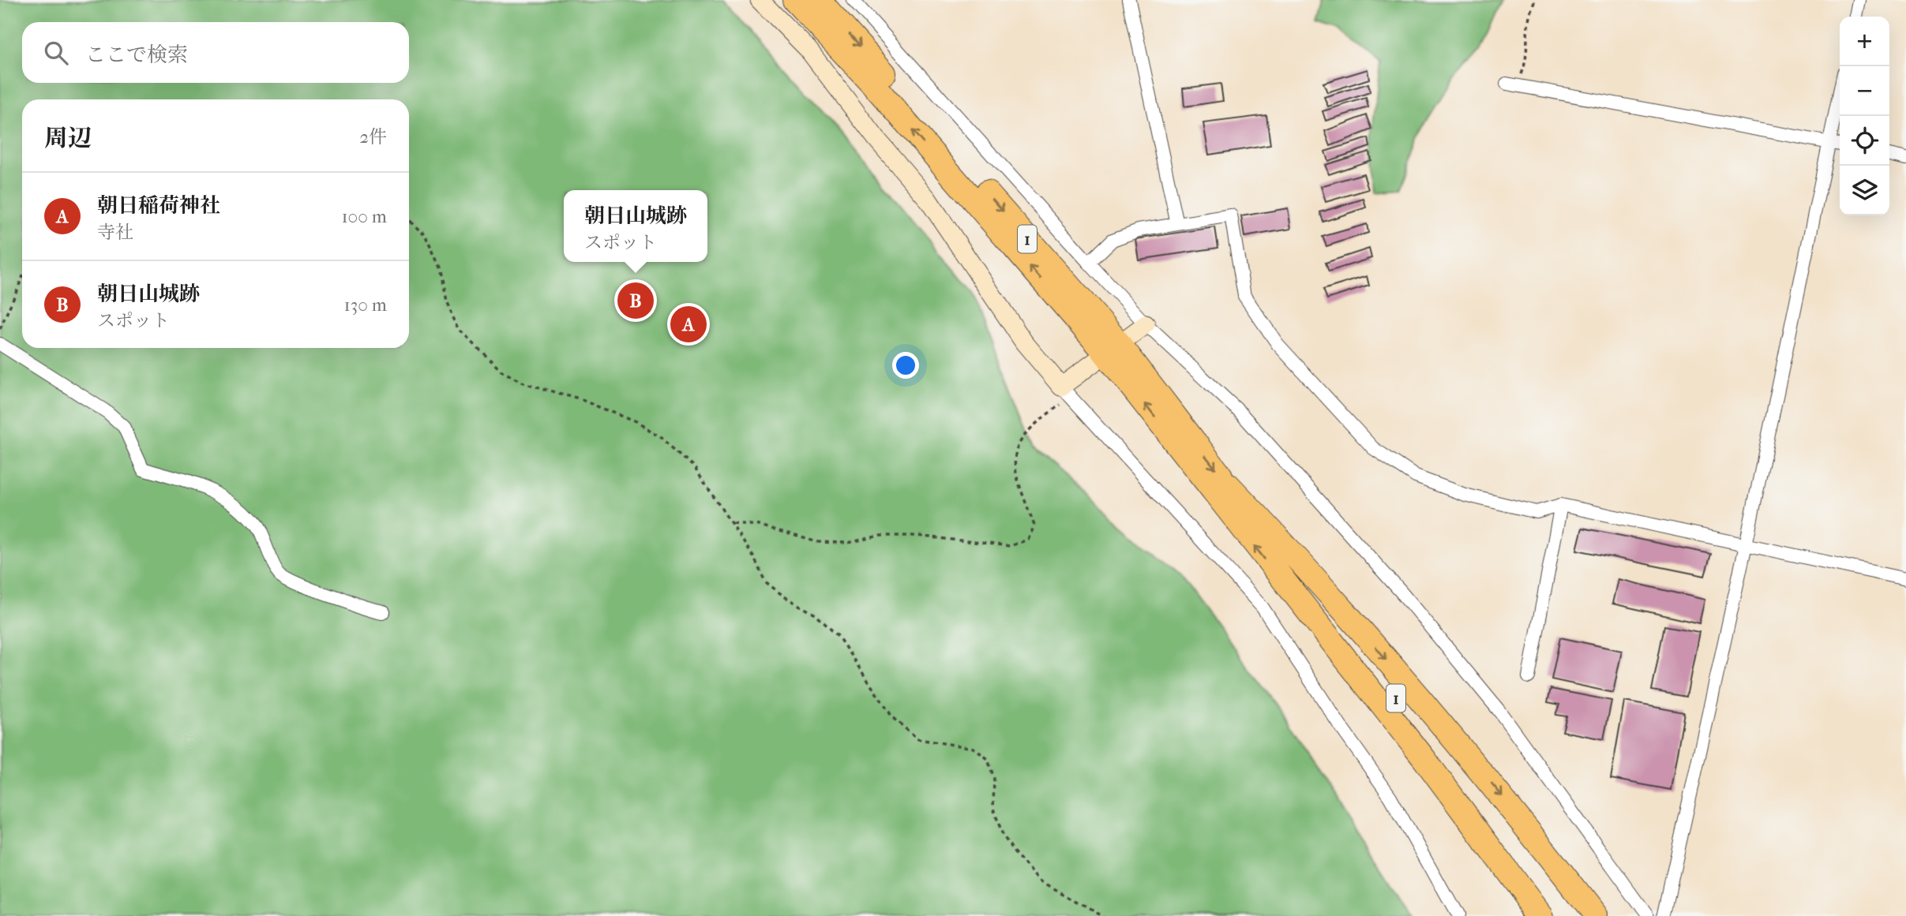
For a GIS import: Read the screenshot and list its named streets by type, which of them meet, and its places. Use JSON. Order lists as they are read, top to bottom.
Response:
{
  "streets": {
    "highway": ["1"]
  },
  "page": {
    "map_buttons": ["+", "−"],
    "search": "ここで検索",
    "heading": ["周辺", "2件"],
    "list": [
      {
        "mark": "A",
        "name": "朝日稲荷神社",
        "note": "寺社",
        "value": "100 m"
      },
      {
        "mark": "B",
        "name": "朝日山城跡",
        "note": "スポット",
        "value": "130 m"
      }
    ],
    "popup": ["朝日山城跡", "スポット"],
    "pins": ["B", "A"]
  }
}
